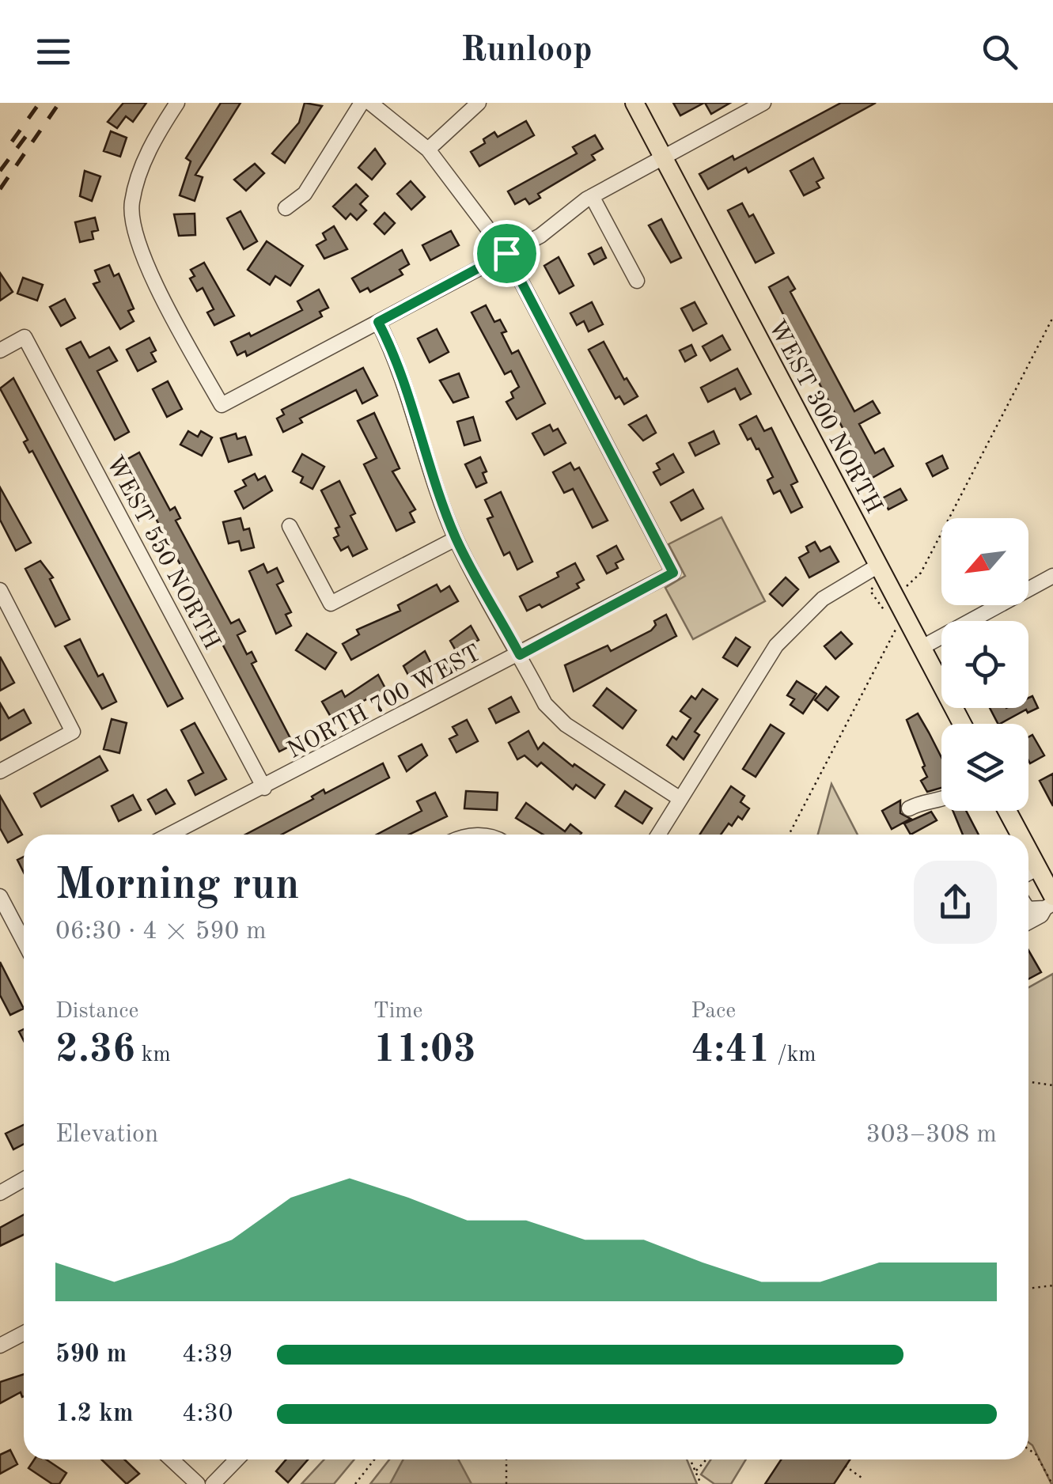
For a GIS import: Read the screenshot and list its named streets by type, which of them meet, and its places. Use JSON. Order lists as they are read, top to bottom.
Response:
{
  "streets": {
    "main road": ["WEST 300 NORTH"],
    "street": ["WEST 550 NORTH", "NORTH 700 WEST"]
  },
  "crossings": [
    ["WEST 550 NORTH", "NORTH 700 WEST"]
  ],
  "north": "bottom left",
  "page": {
    "header": "Runloop",
    "heading": ["Morning run", "06:30 · 4 × 590 m"],
    "stats": [
      ["Distance", "2.36 km"],
      ["Time", "11:03"],
      ["Pace", "4:41 /km"]
    ],
    "chart": ["Elevation", "303–308 m"],
    "list": [
      {
        "name": "590 m",
        "note": "4:39"
      },
      {
        "name": "1.2 km",
        "note": "4:30"
      }
    ]
  }
}
